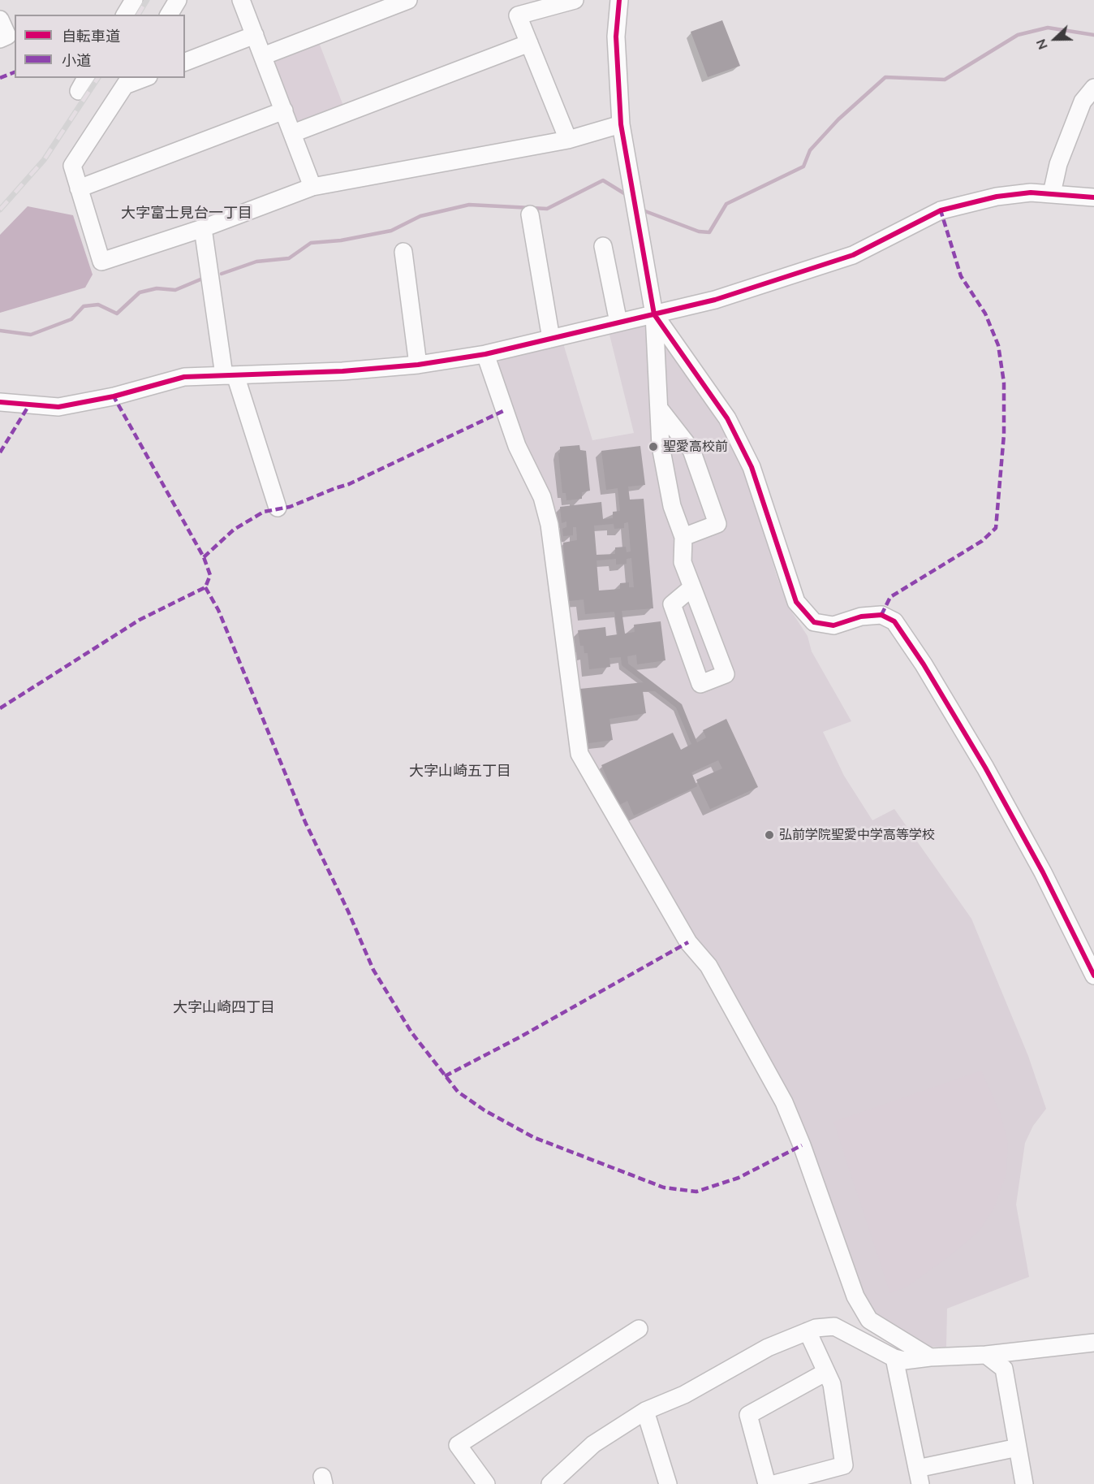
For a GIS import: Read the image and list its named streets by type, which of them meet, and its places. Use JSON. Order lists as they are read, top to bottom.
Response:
{
  "districts": ["大字富士見台一丁目", "大字山崎五丁目", "大字山崎四丁目"],
  "places": ["聖愛高校前", "弘前学院聖愛中学高等学校"],
  "legend": ["自転車道", "小道"],
  "north": "left"
}
